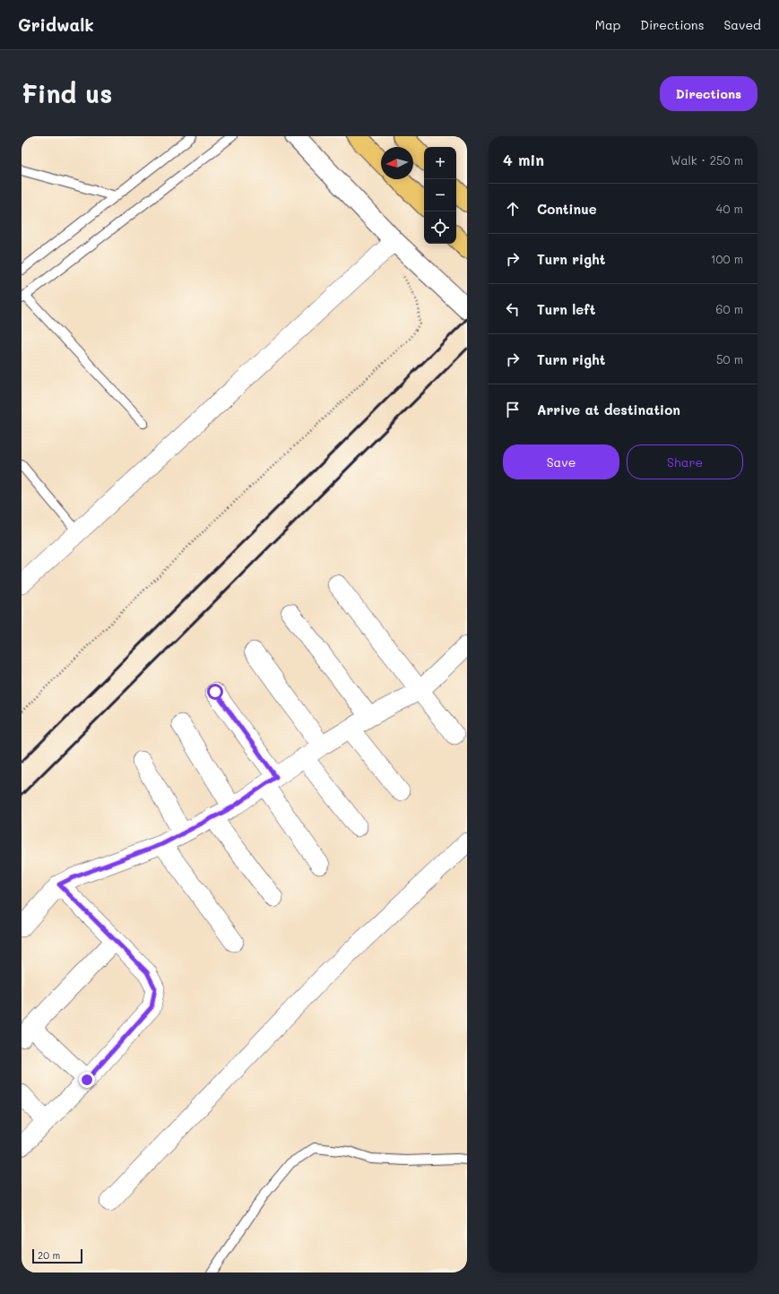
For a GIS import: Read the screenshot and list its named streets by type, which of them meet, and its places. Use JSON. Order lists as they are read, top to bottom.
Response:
{
  "scale_bar": "20 m",
  "north": "left",
  "page": {
    "header": "Gridwalk",
    "nav": ["Map", "Directions", "Saved"],
    "buttons": [
      "Directions",
      ["Save", "Share"]
    ],
    "title": "Find us",
    "heading": ["4 min", "Walk · 250 m"],
    "map_buttons": ["+", "−"],
    "list": [
      ["Continue", "40 m"],
      ["Turn right", "100 m"],
      ["Turn left", "60 m"],
      ["Turn right", "50 m"],
      "Arrive at destination"
    ],
    "scale": "20 m"
  }
}
